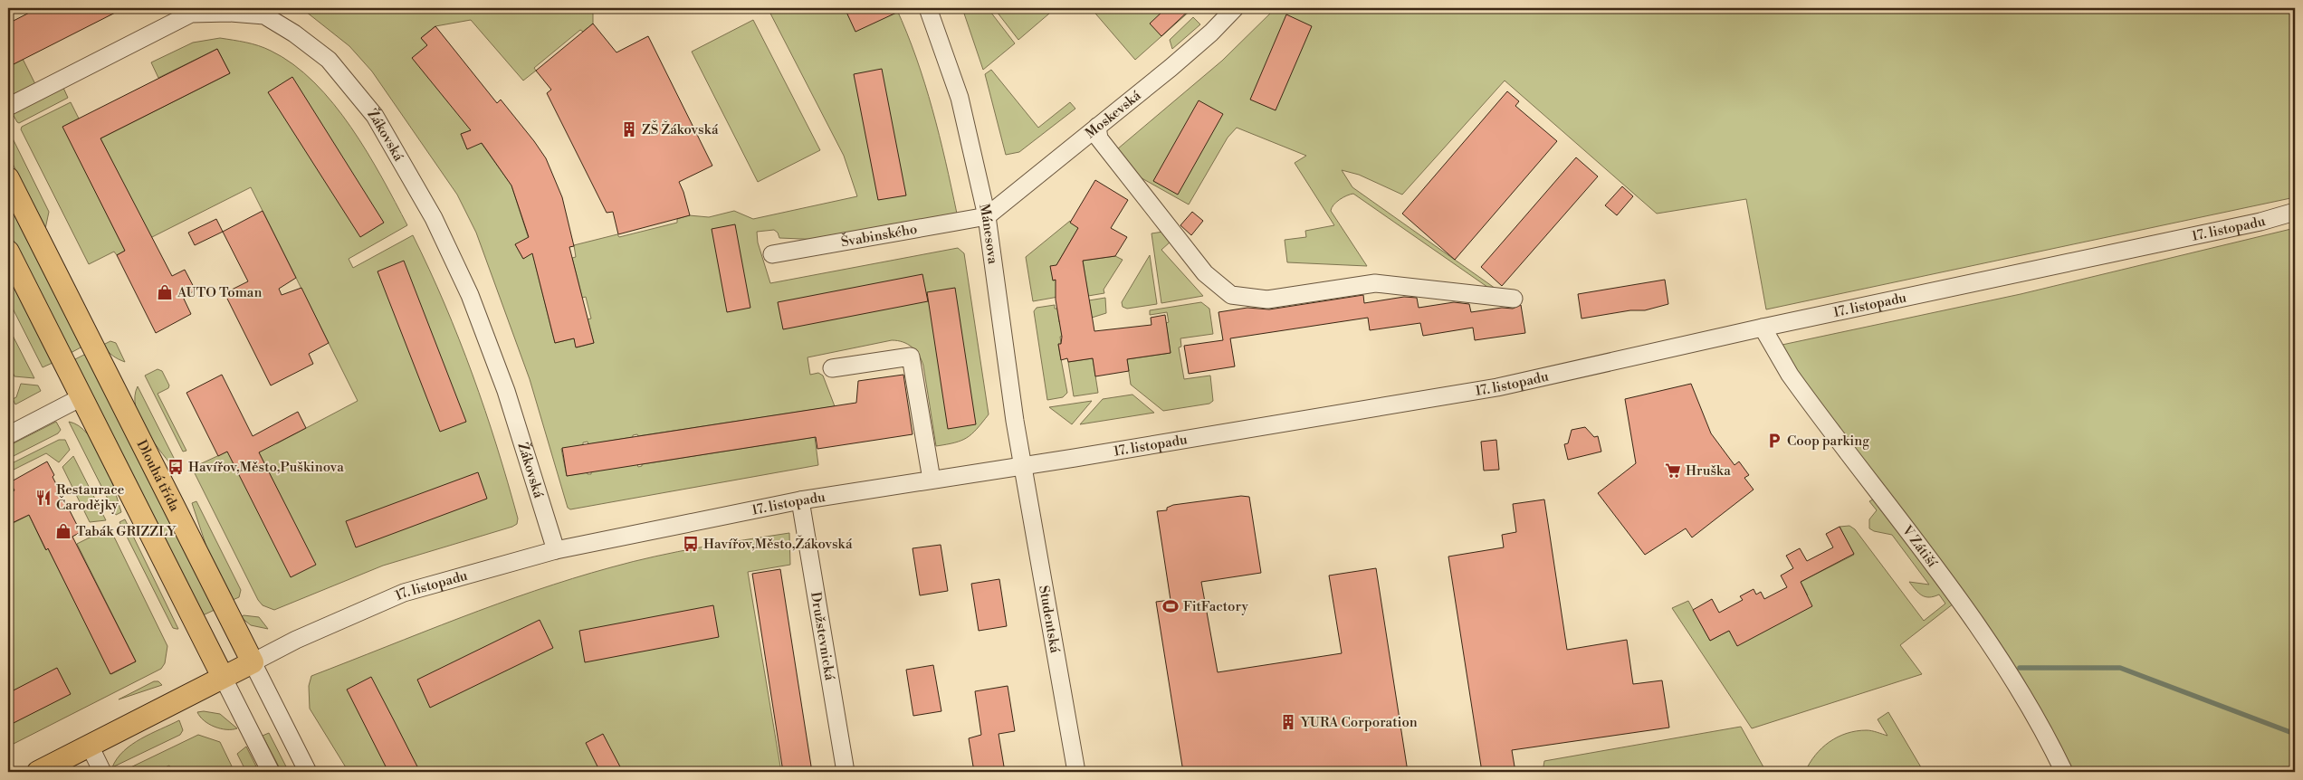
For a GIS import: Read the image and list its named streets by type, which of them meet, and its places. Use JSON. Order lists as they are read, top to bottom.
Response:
{
  "streets": {
    "main road": ["17. listopadu", "Dlouhá třída"],
    "street": [
      "Moskevská",
      "Žákovská",
      "Mánesova",
      "Švabinského",
      "V Zátiší",
      "Studentská",
      "Družstevnická"
    ]
  },
  "crossings": [
    ["Moskevská", "Mánesova"],
    ["Moskevská", "Švabinského"],
    ["Žákovská", "17. listopadu"],
    ["17. listopadu", "Mánesova"],
    ["17. listopadu", "Dlouhá třída"],
    ["17. listopadu", "V Zátiší"],
    ["17. listopadu", "Studentská"],
    ["17. listopadu", "Družstevnická"],
    ["Mánesova", "Švabinského"],
    ["Mánesova", "Studentská"]
  ],
  "places": {
    "building": ["ZŠ Žákovská", "YURA Corporation"],
    "shop": ["AUTO Toman", "Tabák GRIZZLY"],
    "parking": ["Coop parking"],
    "bus stop": ["Havířov,Město,Puškinova", "Havířov,Město,Žákovská"],
    "supermarket": ["Hruška"],
    "restaurant": ["Restaurace Čarodějky"],
    "sports": ["FitFactory"]
  }
}
